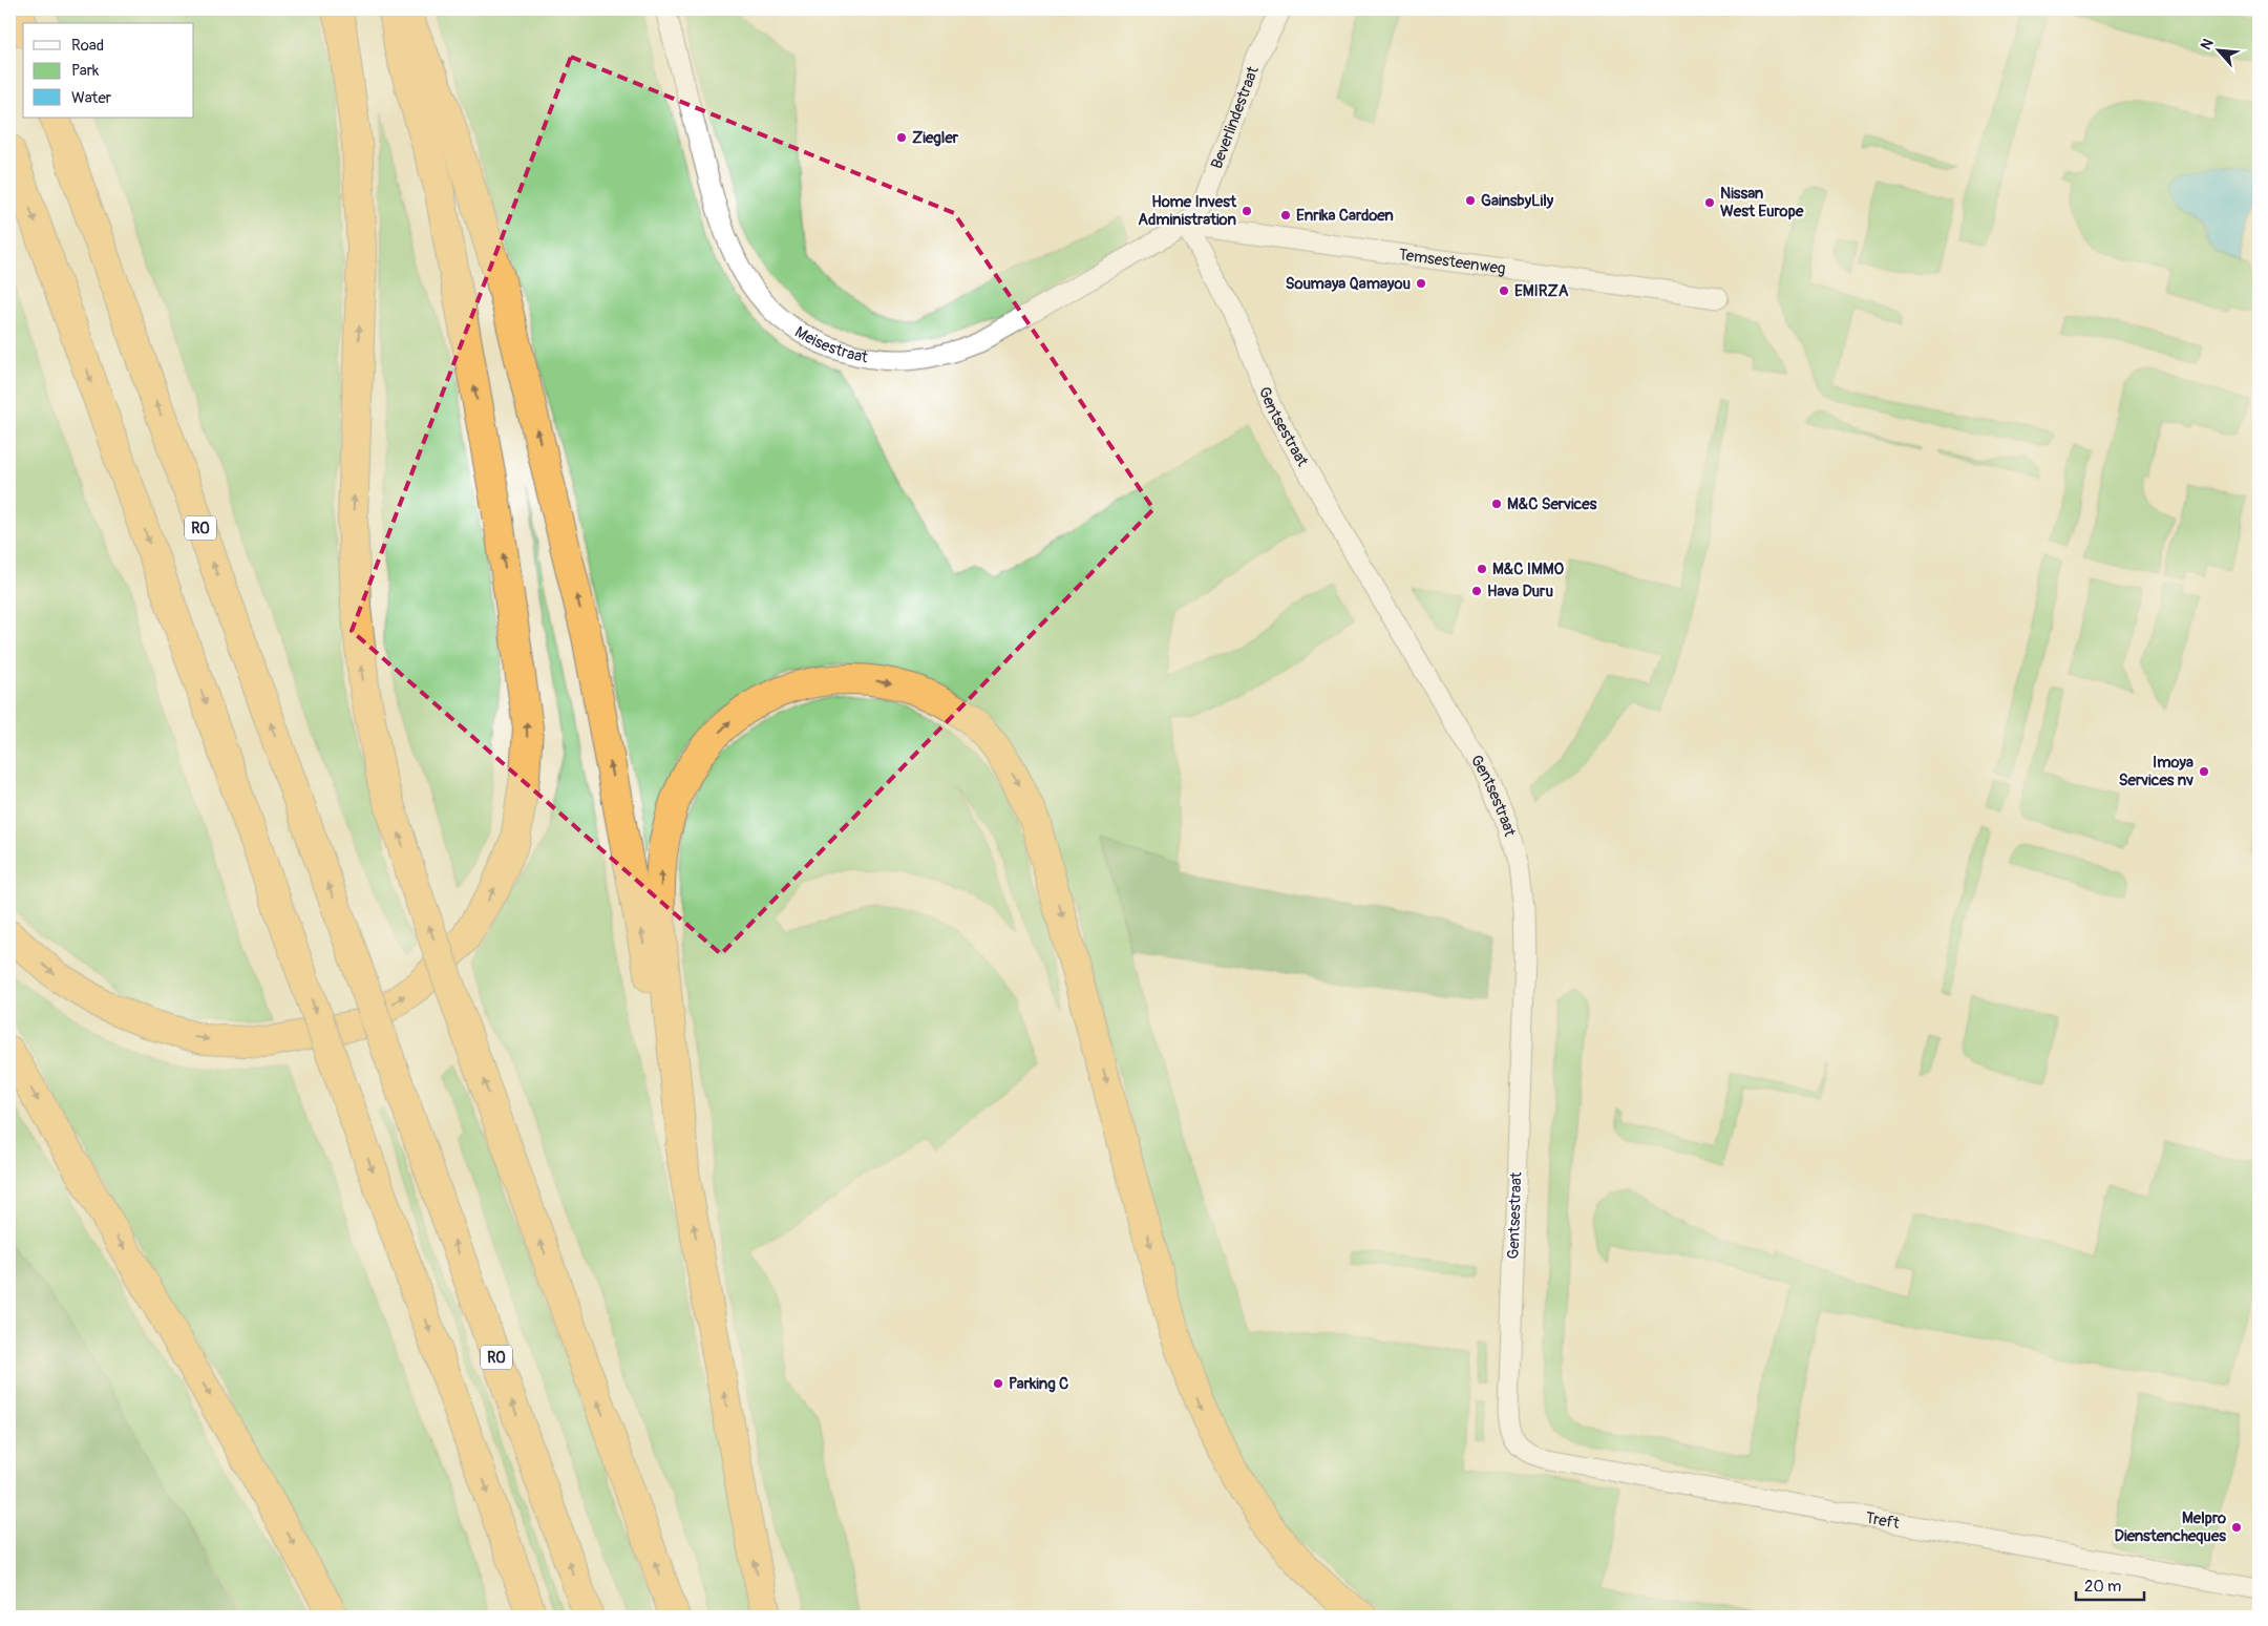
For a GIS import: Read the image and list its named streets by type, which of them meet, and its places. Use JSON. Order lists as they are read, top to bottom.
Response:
{
  "streets": {
    "highway": ["R0"],
    "street": [
      "Beverlindestraat",
      "Temsesteenweg",
      "Meisestraat",
      "Gentsestraat",
      "Treft"
    ]
  },
  "crossings": [
    ["Beverlindestraat", "Temsesteenweg"],
    ["Beverlindestraat", "Meisestraat"],
    ["Beverlindestraat", "Gentsestraat"],
    ["Temsesteenweg", "Meisestraat"],
    ["Temsesteenweg", "Gentsestraat"],
    ["Meisestraat", "Gentsestraat"],
    ["Gentsestraat", "Treft"]
  ],
  "places": [
    "Ziegler",
    "GainsbyLily",
    "Nissan West Europe",
    "Home Invest Administration",
    "Enrika Cardoen",
    "Soumaya Qamayou",
    "EMIRZA",
    "M&C Services",
    "M&C IMMO",
    "Hava Duru",
    "Imoya Services nv",
    "Parking C",
    "Melpro Dienstencheques"
  ],
  "legend": ["Road", "Park", "Water"],
  "scale_bar": "20 m",
  "north": "top left"
}
